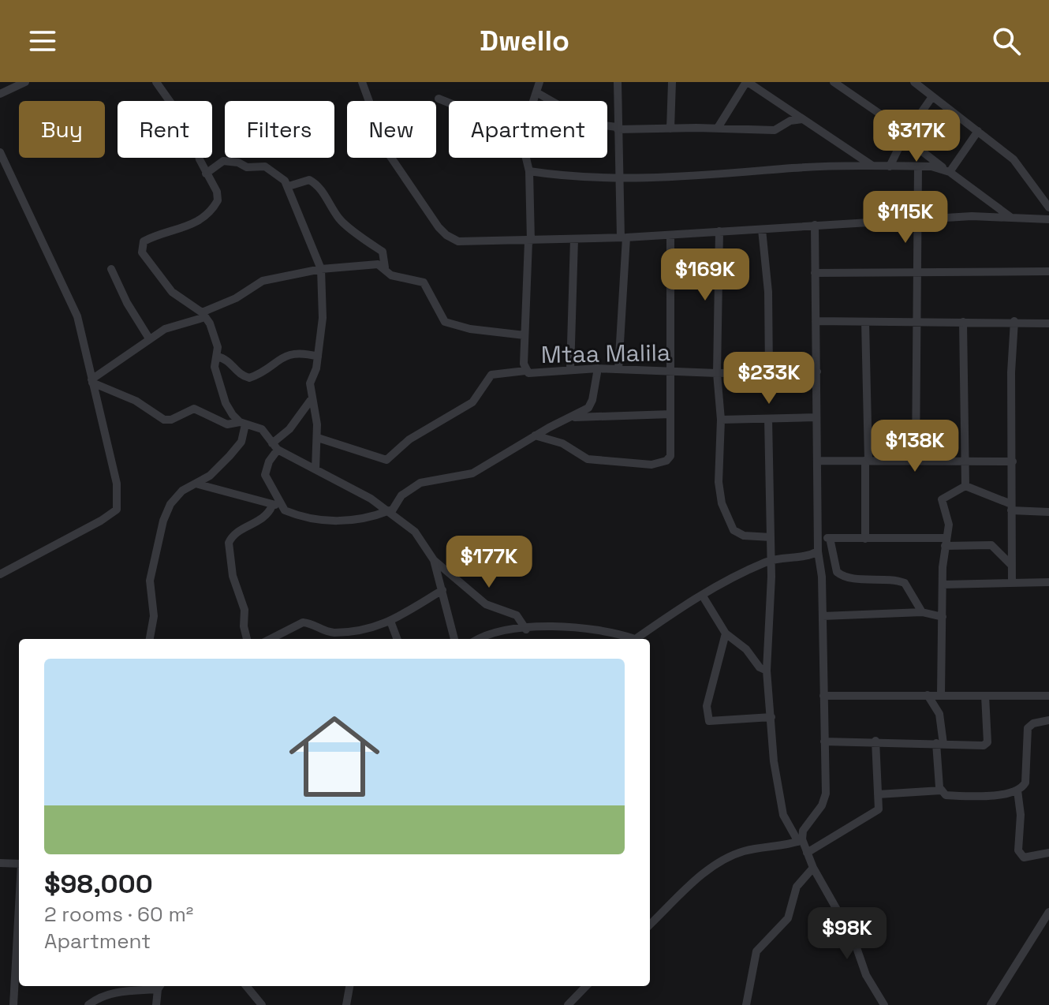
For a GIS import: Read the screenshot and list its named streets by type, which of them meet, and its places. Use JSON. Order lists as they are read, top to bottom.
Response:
{
  "streets": {
    "street": ["Mtaa Malila"]
  },
  "page": {
    "header": "Dwello",
    "chip": [
      "Buy",
      "Rent",
      "Filters",
      "New",
      "Apartment"
    ],
    "price": [
      "$317K",
      "$115K",
      "$169K",
      "$233K",
      "$138K",
      "$177K",
      "$98K"
    ],
    "list": [
      {
        "name": "$98,000",
        "note": "2 rooms · 60 m² · Apartment"
      }
    ]
  }
}
